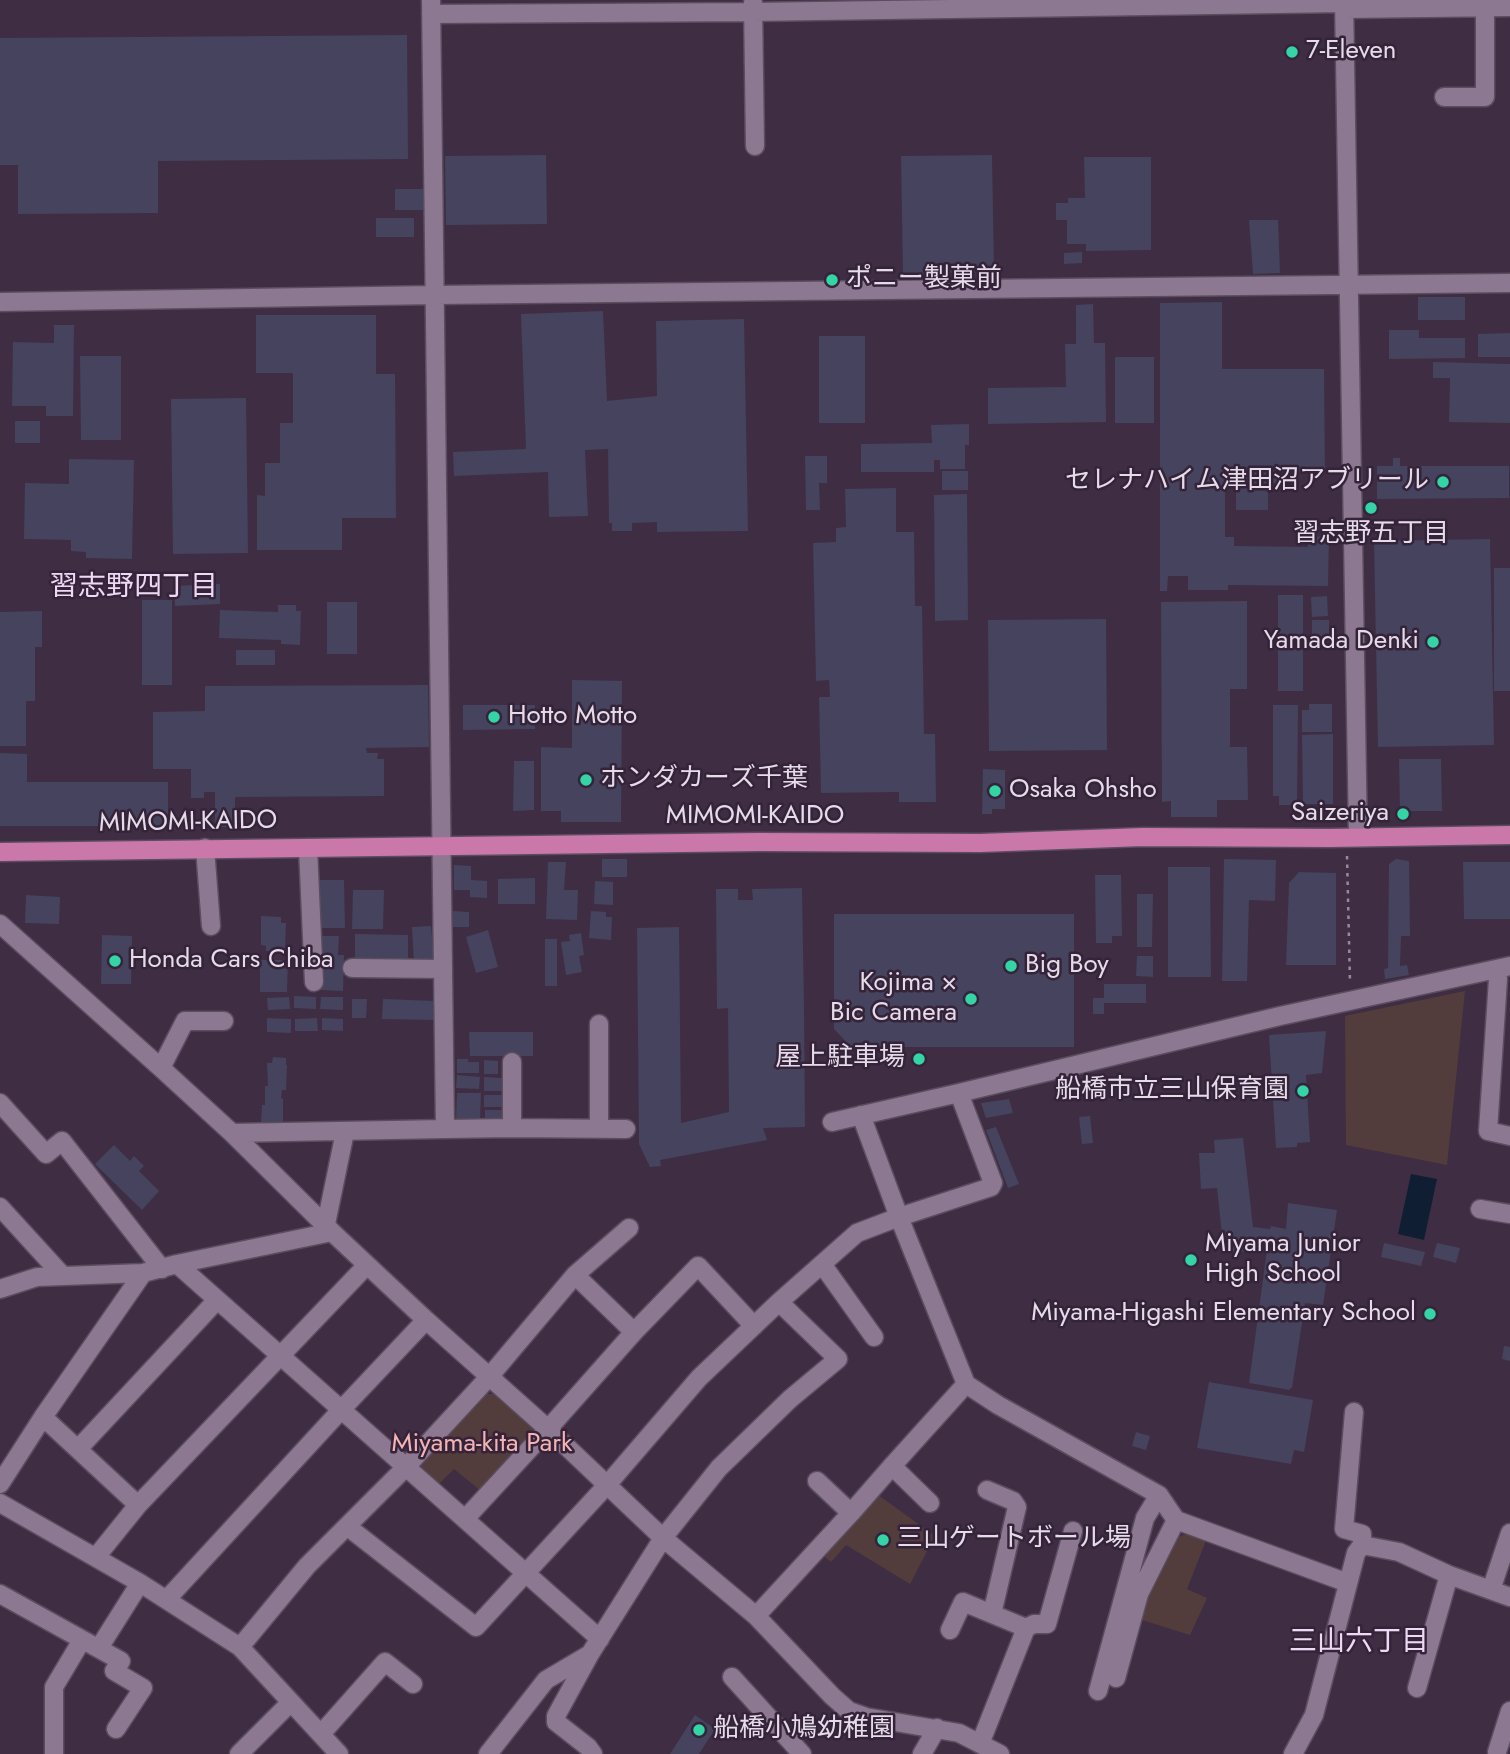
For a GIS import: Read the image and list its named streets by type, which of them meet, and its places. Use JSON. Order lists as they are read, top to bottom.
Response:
{
  "streets": {
    "main road": ["MIMOMI-KAIDO"]
  },
  "districts": ["習志野四丁目", "三山六丁目"],
  "parks": ["Miyama-kita Park"],
  "places": [
    "7-Eleven",
    "ポニー製菓前",
    "セレナハイム津田沼アブリール",
    "習志野五丁目",
    "Yamada Denki",
    "Hotto Motto",
    "ホンダカーズ千葉",
    "Osaka Ohsho",
    "Saizeriya",
    "Honda Cars Chiba",
    "Big Boy",
    "Kojima × Bic Camera",
    "屋上駐車場",
    "船橋市立三山保育園",
    "Miyama Junior High School",
    "Miyama-Higashi Elementary School",
    "三山ゲートボール場",
    "船橋小鳩幼稚園"
  ]
}
